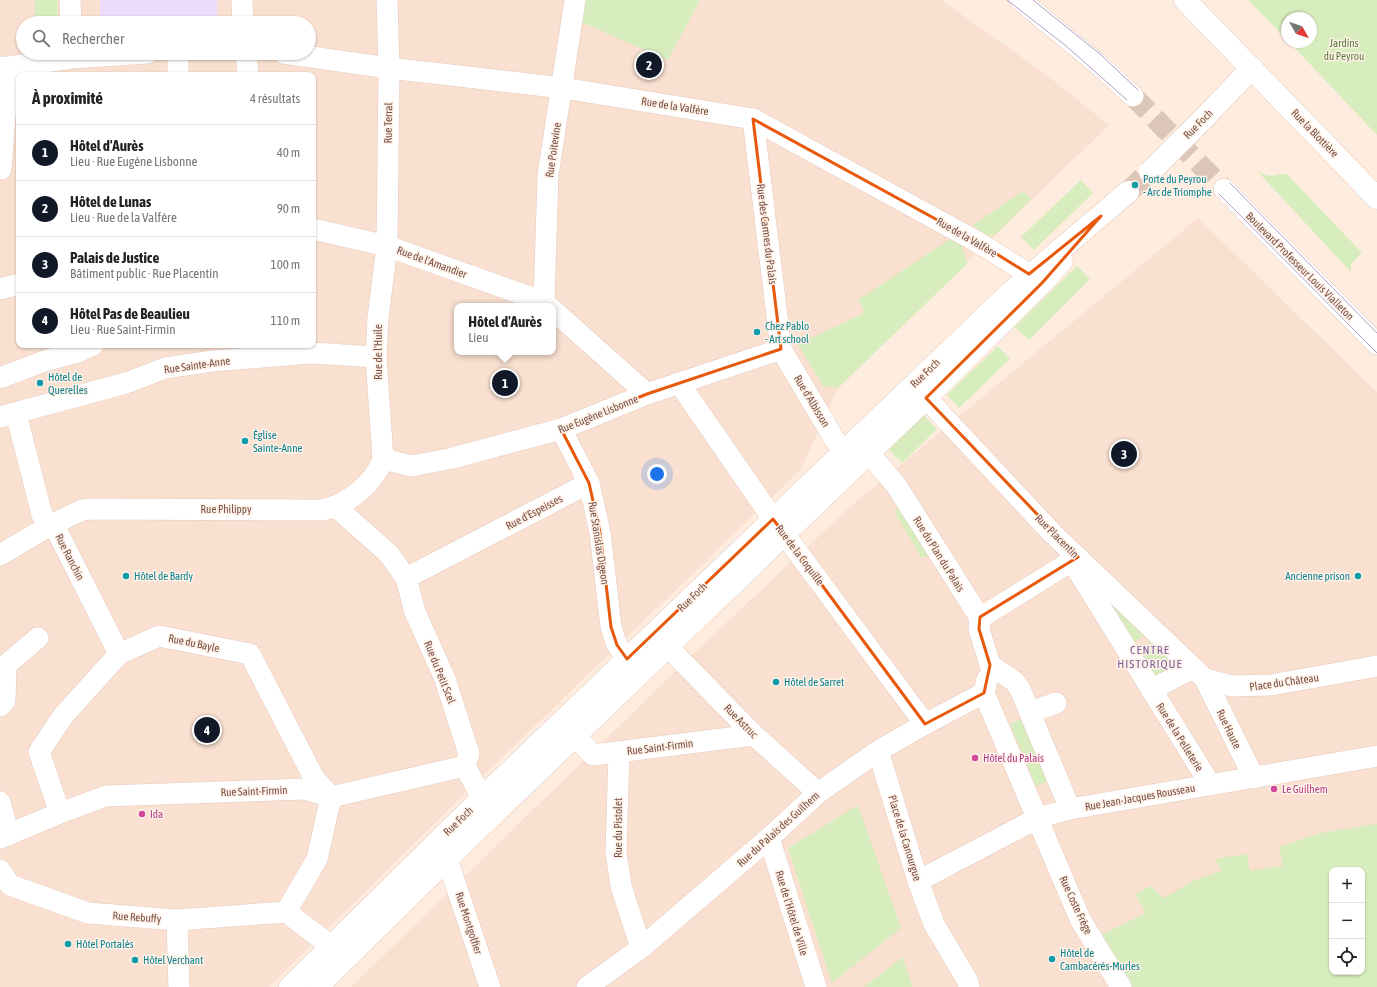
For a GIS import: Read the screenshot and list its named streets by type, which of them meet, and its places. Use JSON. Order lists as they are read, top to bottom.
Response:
{
  "streets": {
    "street": [
      "Rue de la Valfère",
      "Rue Terral",
      "Rue Foch",
      "Rue la Blottière",
      "Rue Poitevine",
      "Rue des Carmes du Palais",
      "Rue de l'Amandier",
      "Boulevard Professeur Louis Vialleton",
      "Rue de l'Huile",
      "Rue Sainte-Anne",
      "Rue d'Albisson",
      "Rue Eugène Lisbonne",
      "Rue Philippy",
      "Rue d'Espeisses",
      "Rue Placentin",
      "Rue Stanislas Digeon",
      "Rue du Plan du Palais",
      "Rue de la Coquille",
      "Rue Ranchin",
      "Rue du Bayle",
      "Rue du Petit Scel",
      "Place du Château",
      "Rue Astruc",
      "Rue Haute",
      "Rue de la Pelleterie",
      "Rue Saint-Firmin",
      "Rue Jean-Jacques Rousseau",
      "Rue du Pistolet",
      "Rue du Palais des Guilhem",
      "Place de la Canourgue",
      "Rue Coste Frège",
      "Rue de l'Hôtel de Ville",
      "Rue Rebuffy",
      "Rue Montgolfier"
    ]
  },
  "crossings": [
    ["Rue de la Valfère", "Rue Terral"],
    ["Rue de la Valfère", "Rue Foch"],
    ["Rue de la Valfère", "Rue Poitevine"],
    ["Rue de la Valfère", "Rue des Carmes du Palais"],
    ["Rue Terral", "Rue de l'Amandier"],
    ["Rue Terral", "Rue de l'Huile"],
    ["Rue Foch", "Rue la Blottière"],
    ["Rue Foch", "Rue d'Albisson"],
    ["Rue Foch", "Rue Placentin"],
    ["Rue Foch", "Rue Stanislas Digeon"],
    ["Rue Foch", "Rue du Plan du Palais"],
    ["Rue Foch", "Rue de la Coquille"],
    ["Rue Foch", "Rue Astruc"],
    ["Rue Foch", "Rue Saint-Firmin"],
    ["Rue Foch", "Rue Montgolfier"],
    ["Rue des Carmes du Palais", "Rue d'Albisson"],
    ["Rue des Carmes du Palais", "Rue Eugène Lisbonne"],
    ["Rue de l'Amandier", "Rue de l'Huile"],
    ["Rue de l'Amandier", "Rue Eugène Lisbonne"],
    ["Rue de l'Huile", "Rue Sainte-Anne"],
    ["Rue de l'Huile", "Rue Eugène Lisbonne"],
    ["Rue de l'Huile", "Rue Philippy"],
    ["Rue Sainte-Anne", "Rue Ranchin"],
    ["Rue d'Albisson", "Rue Eugène Lisbonne"],
    ["Rue Eugène Lisbonne", "Rue Philippy"],
    ["Rue Eugène Lisbonne", "Rue Stanislas Digeon"],
    ["Rue Eugène Lisbonne", "Rue de la Coquille"],
    ["Rue Philippy", "Rue Ranchin"],
    ["Rue d'Espeisses", "Rue Stanislas Digeon"],
    ["Rue d'Espeisses", "Rue du Petit Scel"],
    ["Rue Placentin", "Place du Château"],
    ["Rue Placentin", "Rue Haute"],
    ["Rue Placentin", "Rue de la Pelleterie"],
    ["Rue du Plan du Palais", "Rue du Palais des Guilhem"],
    ["Rue de la Coquille", "Rue du Palais des Guilhem"],
    ["Rue Ranchin", "Rue du Bayle"],
    ["Rue du Bayle", "Rue Saint-Firmin"],
    ["Rue du Petit Scel", "Rue Saint-Firmin"],
    ["Place du Château", "Rue Haute"],
    ["Rue Astruc", "Rue Saint-Firmin"],
    ["Rue Astruc", "Rue du Palais des Guilhem"],
    ["Rue Haute", "Rue Jean-Jacques Rousseau"],
    ["Rue de la Pelleterie", "Rue Jean-Jacques Rousseau"],
    ["Rue Saint-Firmin", "Rue du Pistolet"],
    ["Rue Jean-Jacques Rousseau", "Place de la Canourgue"],
    ["Rue Jean-Jacques Rousseau", "Rue Coste Frège"],
    ["Rue du Pistolet", "Rue du Palais des Guilhem"],
    ["Rue du Palais des Guilhem", "Place de la Canourgue"],
    ["Rue du Palais des Guilhem", "Rue de l'Hôtel de Ville"]
  ],
  "districts": ["CENTRE HISTORIQUE"],
  "parks": ["Jardins du Peyrou"],
  "places": [
    "Porte du Peyrou - Arc de Triomphe",
    "Chez Pablo - Art school",
    "Hôtel de Querelles",
    "Église Sainte-Anne",
    "Hôtel de Bardy",
    "Ancienne prison",
    "Hôtel de Sarret",
    "Hôtel du Palais",
    "Le Guilhem",
    "Ida",
    "Hôtel Portalès",
    "Hôtel de Cambacérès-Murles",
    "Hôtel Verchant"
  ],
  "north": "bottom right",
  "page": {
    "search": "Rechercher",
    "pins": [
      "2",
      "1",
      "3",
      "4"
    ],
    "heading": ["À proximité", "4 résultats"],
    "list": [
      {
        "mark": "1",
        "name": "Hôtel d'Aurès",
        "note": "Lieu · Rue Eugène Lisbonne",
        "value": "40 m"
      },
      {
        "mark": "2",
        "name": "Hôtel de Lunas",
        "note": "Lieu · Rue de la Valfère",
        "value": "90 m"
      },
      {
        "mark": "3",
        "name": "Palais de Justice",
        "note": "Bâtiment public · Rue Placentin",
        "value": "100 m"
      },
      {
        "mark": "4",
        "name": "Hôtel Pas de Beaulieu",
        "note": "Lieu · Rue Saint-Firmin",
        "value": "110 m"
      }
    ],
    "popup": ["Hôtel d'Aurès", "Lieu"],
    "map_buttons": ["+", "−"]
  }
}
